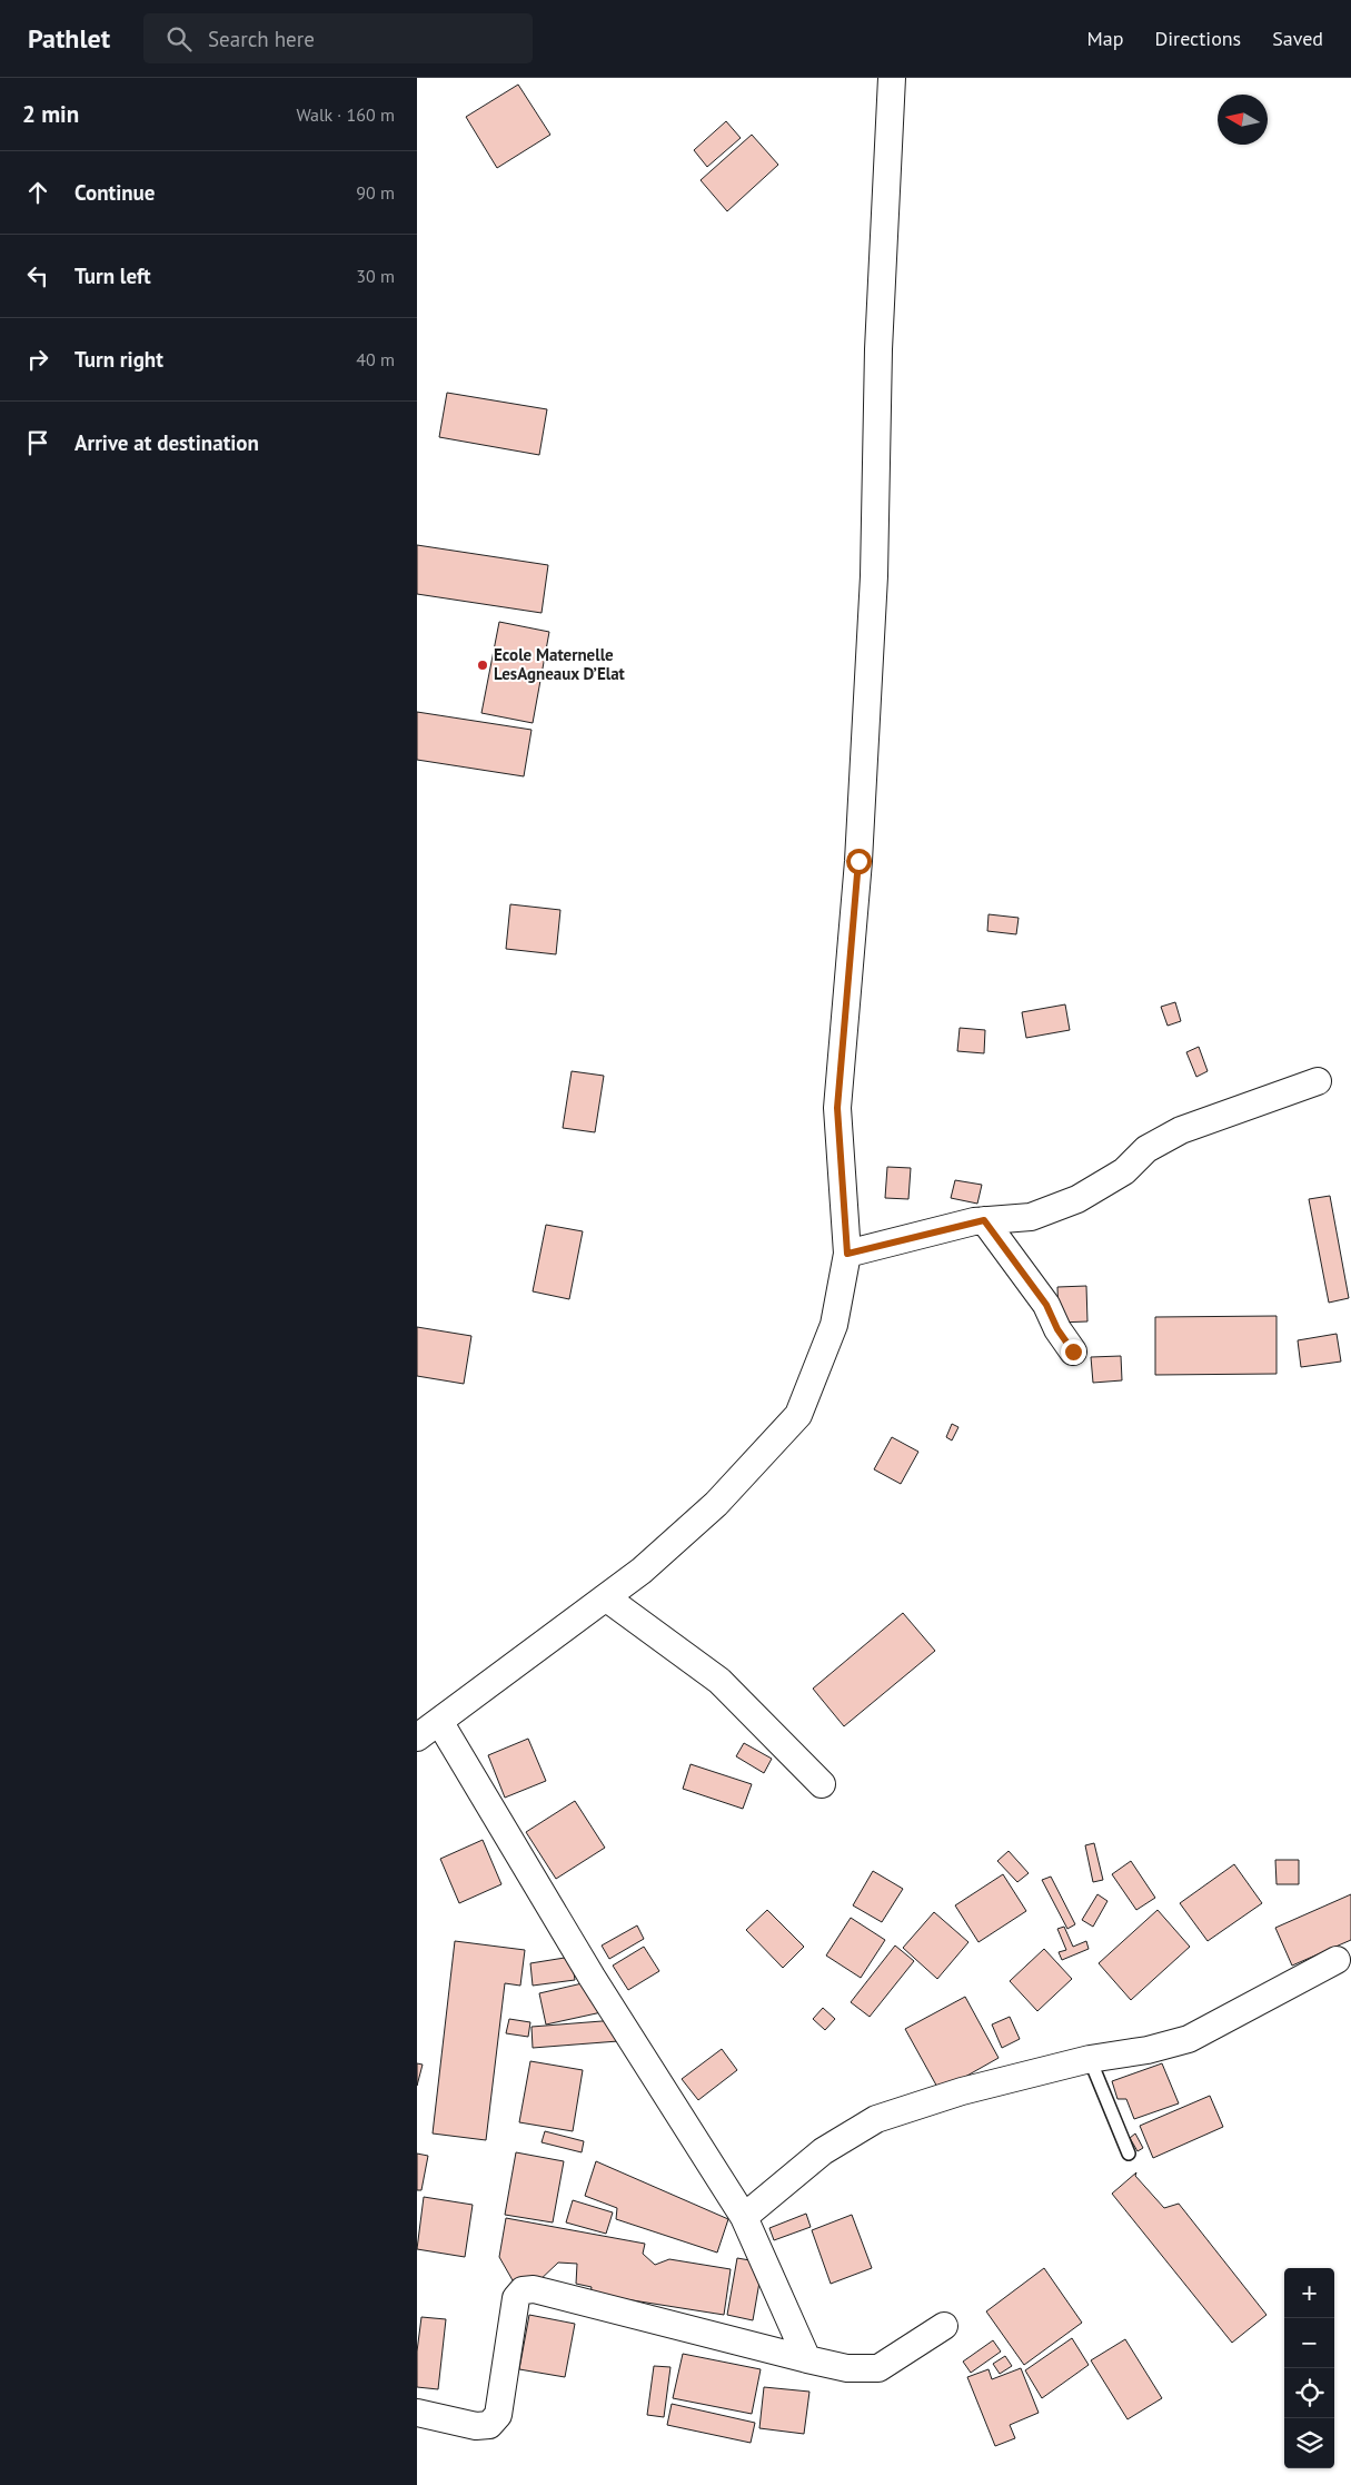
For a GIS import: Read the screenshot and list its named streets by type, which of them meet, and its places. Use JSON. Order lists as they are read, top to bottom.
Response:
{
  "places": ["Ecole Maternelle LesAgneaux D’Elat"],
  "north": "left",
  "page": {
    "header": "Pathlet",
    "search": "Search here",
    "nav": ["Map", "Directions", "Saved"],
    "heading": ["2 min", "Walk · 160 m"],
    "list": [
      ["Continue", "90 m"],
      ["Turn left", "30 m"],
      ["Turn right", "40 m"],
      "Arrive at destination"
    ],
    "map_buttons": ["+", "−"]
  }
}
